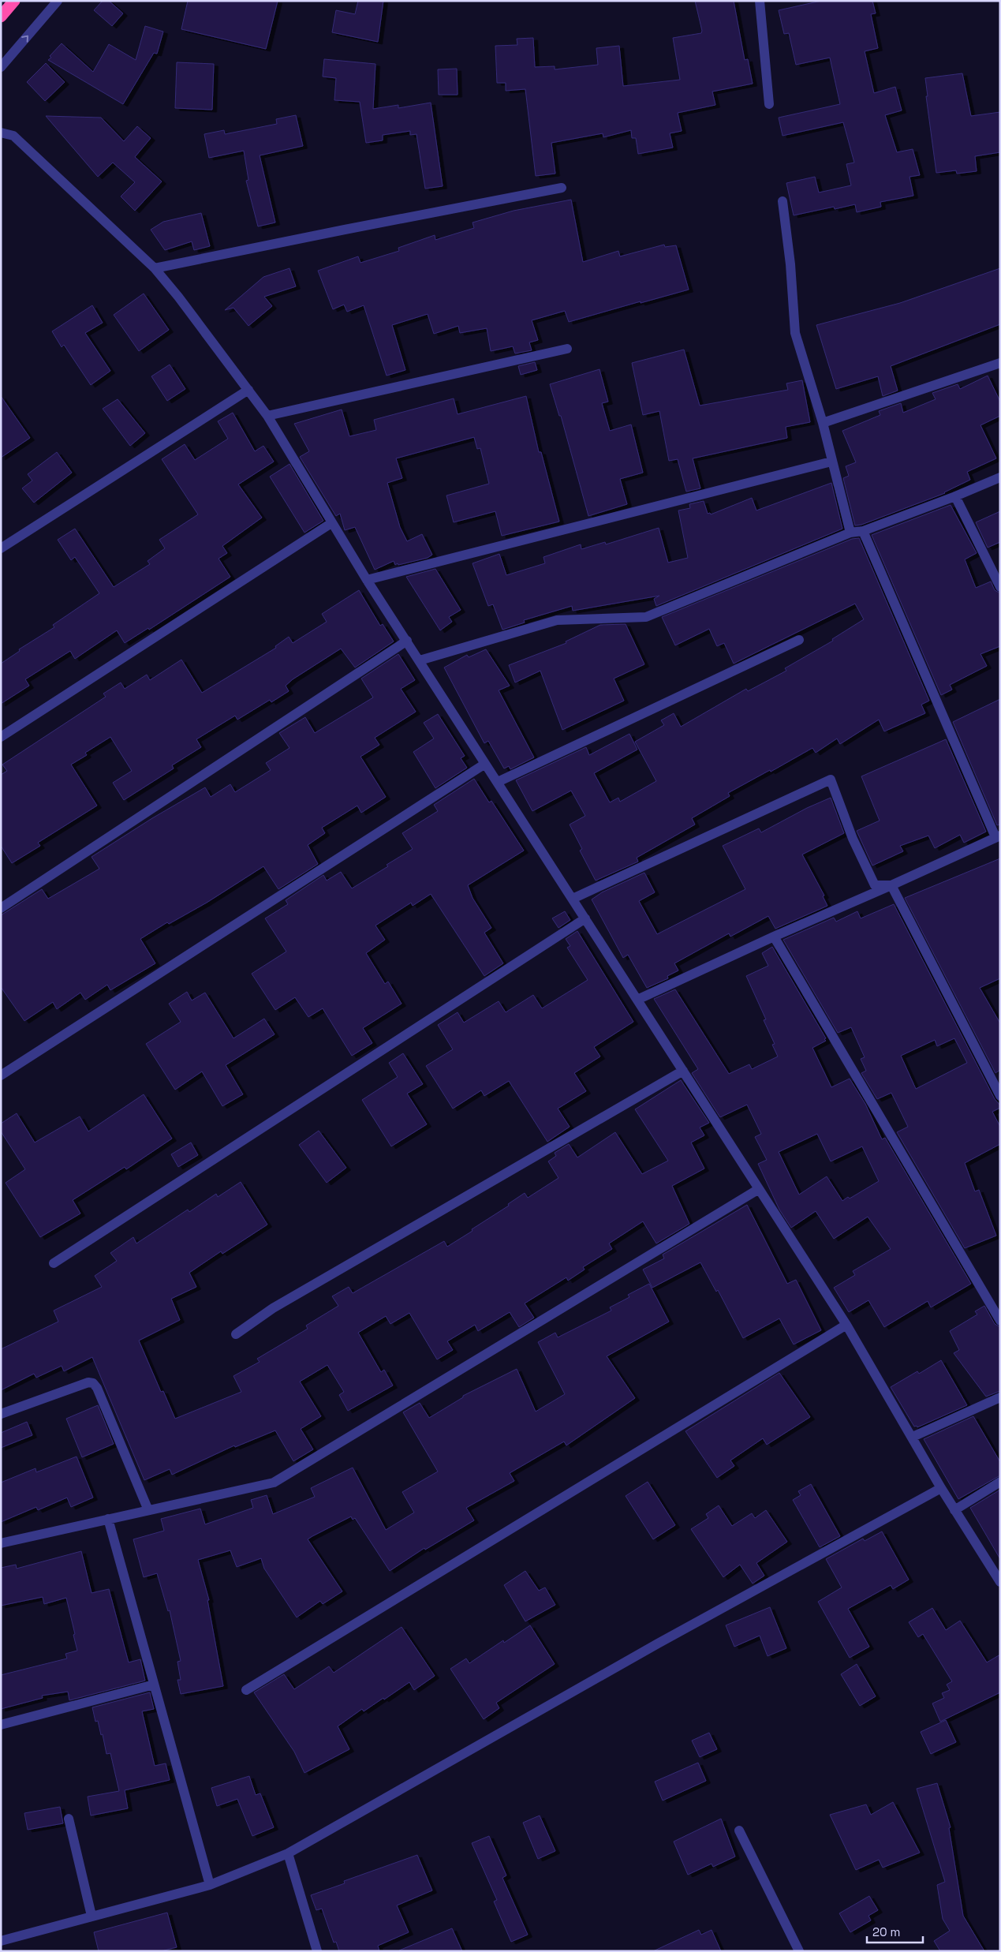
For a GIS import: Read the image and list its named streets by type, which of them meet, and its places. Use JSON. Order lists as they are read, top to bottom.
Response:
{
  "scale_bar": "20 m"
}
